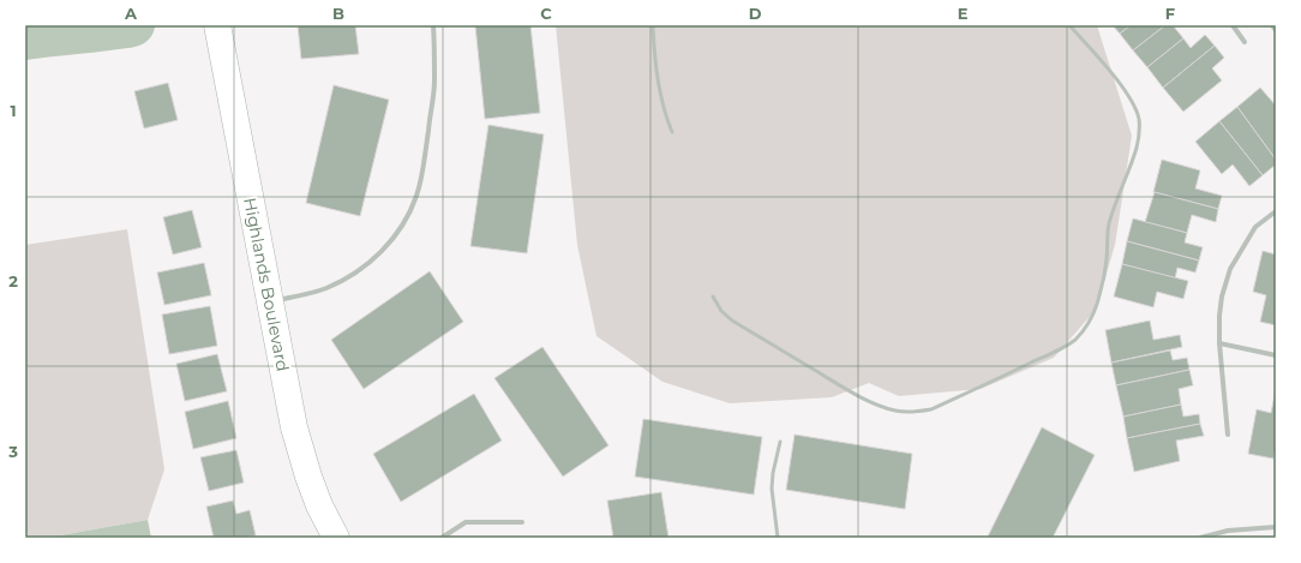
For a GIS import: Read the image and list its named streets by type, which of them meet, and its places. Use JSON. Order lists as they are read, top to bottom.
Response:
{
  "streets": {
    "street": ["Highlands Boulevard"]
  },
  "grid": {
    "columns": [
      "A",
      "B",
      "C",
      "D",
      "E",
      "F"
    ],
    "rows": ["1", "2", "3"]
  }
}
